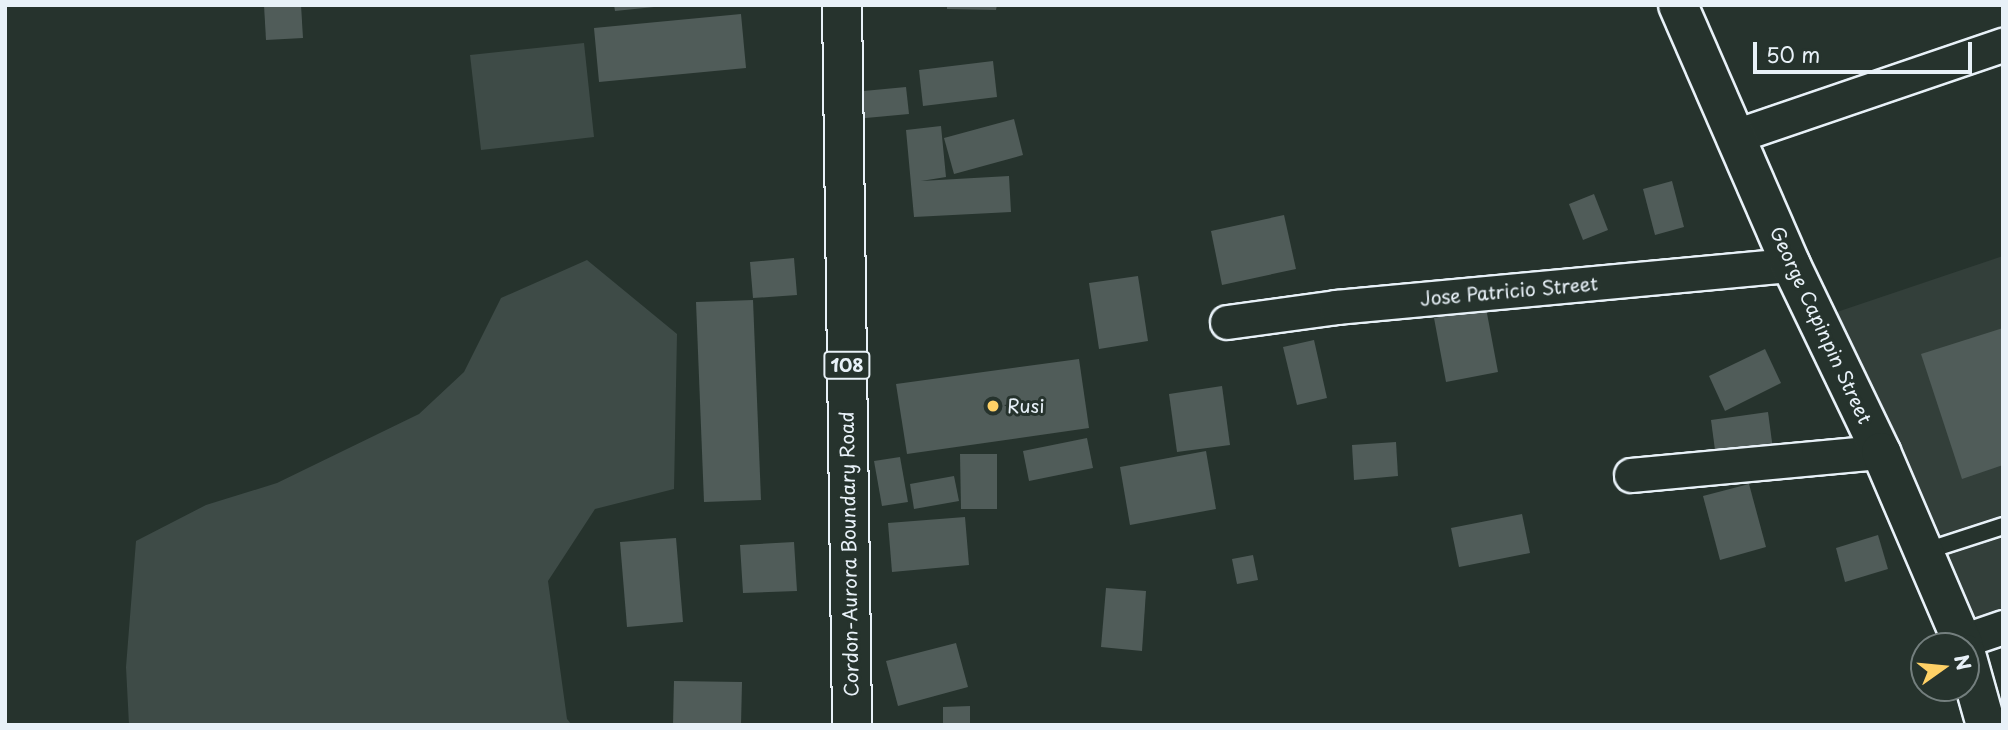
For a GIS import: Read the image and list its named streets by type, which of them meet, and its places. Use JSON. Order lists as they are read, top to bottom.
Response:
{
  "streets": {
    "street": [
      "Jose Patricio Street",
      "George Capinpin Street",
      "108",
      "Cordon-Aurora Boundary Road"
    ]
  },
  "crossings": [
    ["Jose Patricio Street", "George Capinpin Street"]
  ],
  "places": ["Rusi"],
  "scale_bar": "50 m",
  "north": "right"
}
